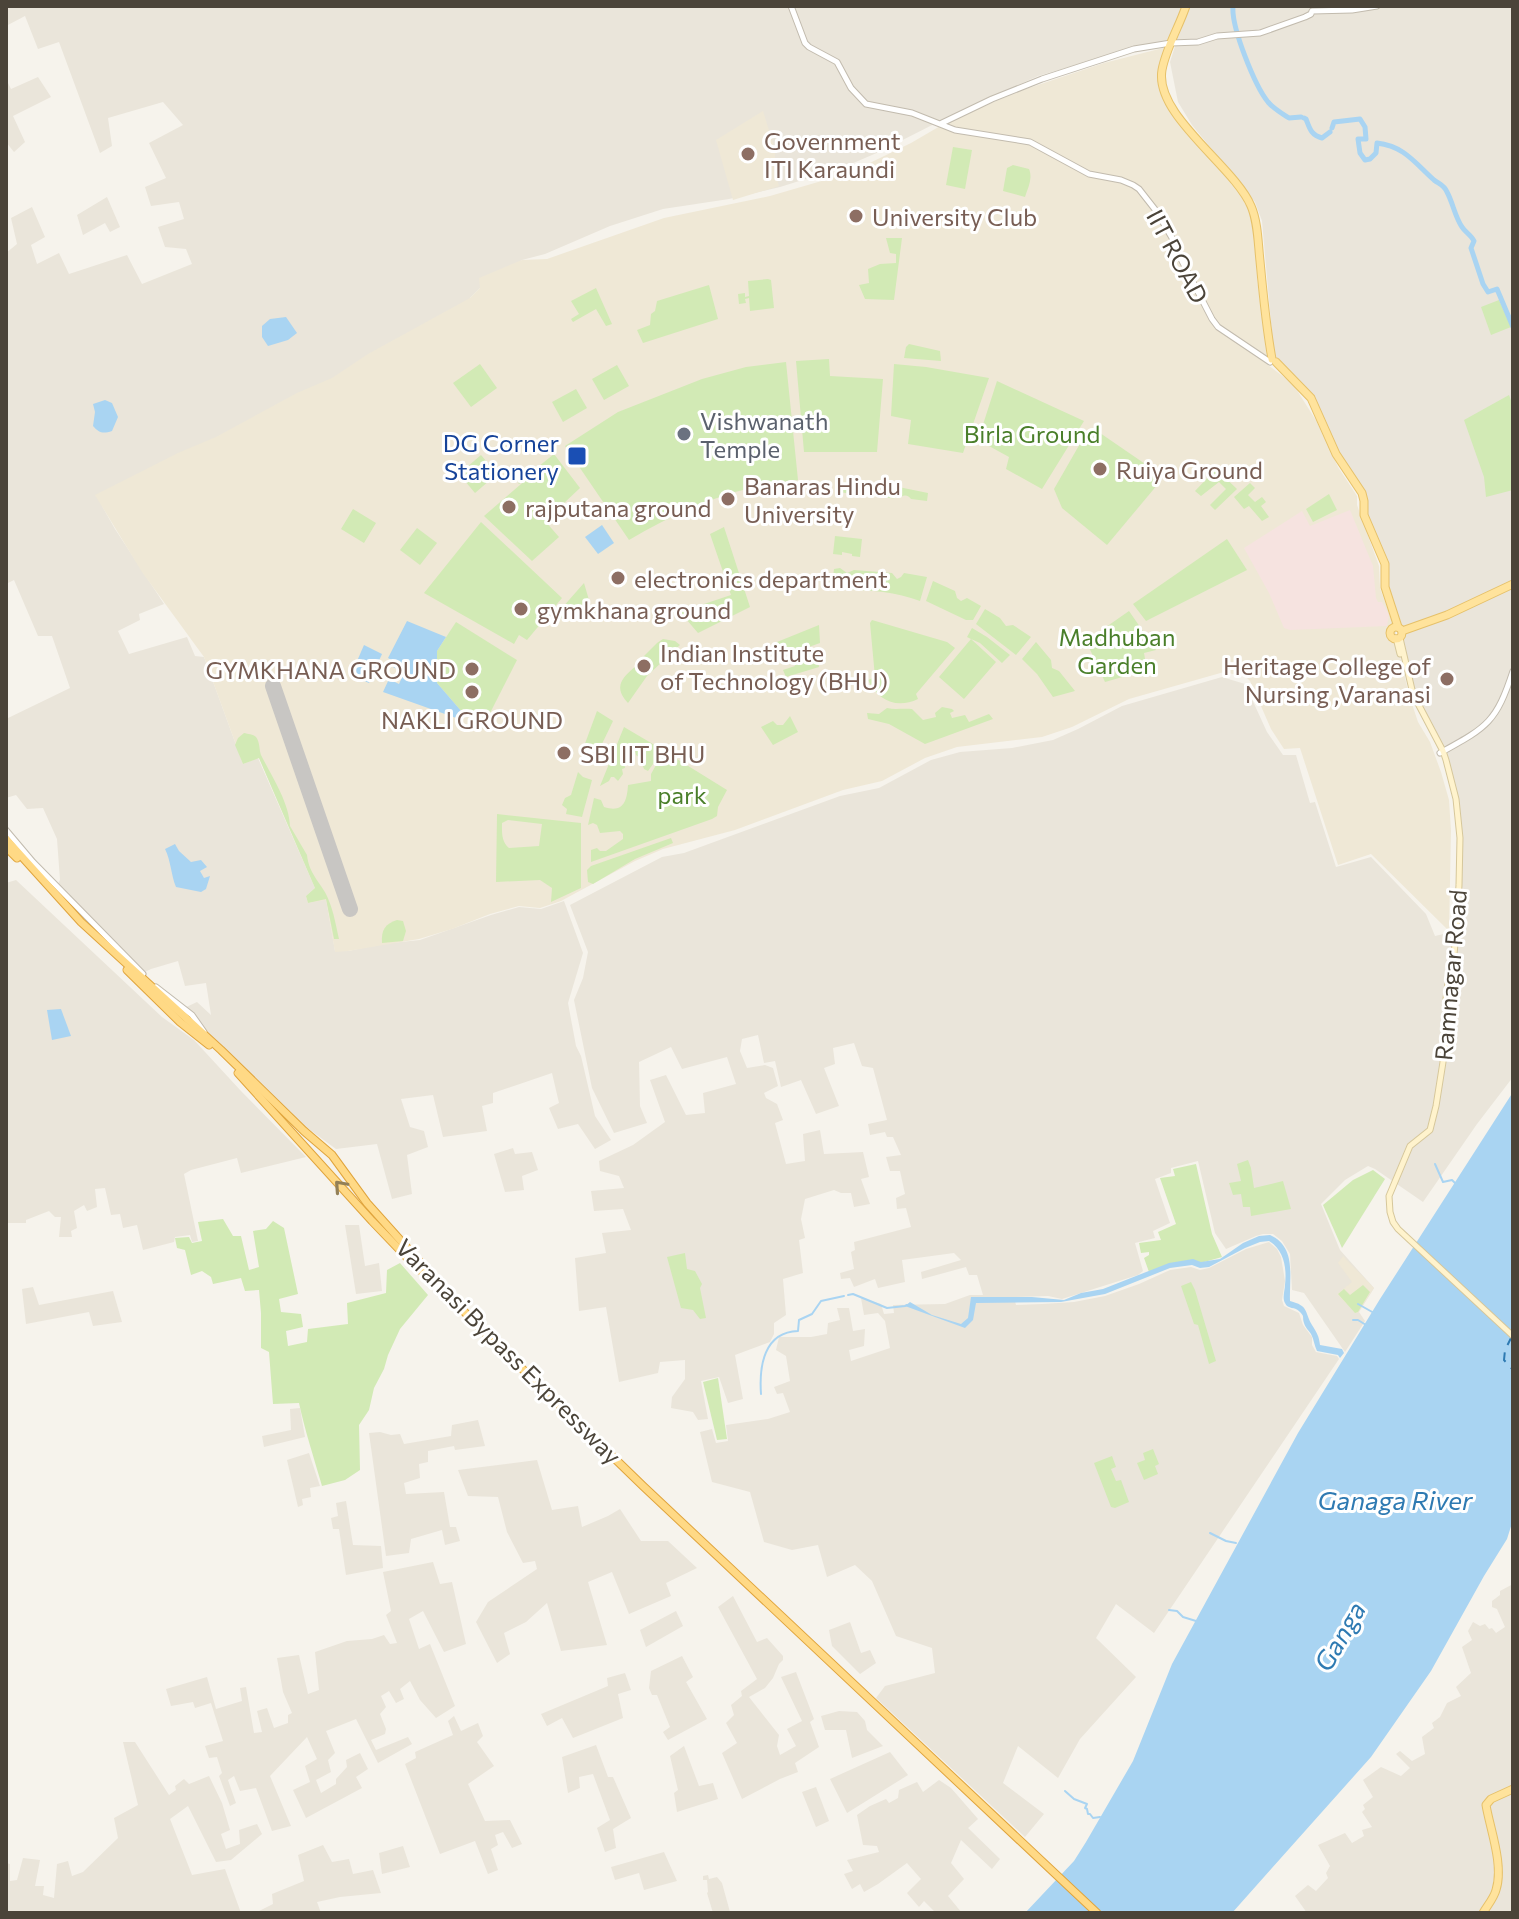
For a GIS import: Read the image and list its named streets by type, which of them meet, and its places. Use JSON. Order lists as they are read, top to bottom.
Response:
{
  "streets": {
    "highway": ["Varanasi Bypass Expressway"],
    "main road": ["Ramnagar Road"],
    "street": ["IIT ROAD"]
  },
  "water": ["Ganaga River", "Ganga"],
  "parks": ["Birla Ground", "Madhuban Garden", "park"],
  "places": {
    "other": [
      "Government ITI Karaundi",
      "University Club",
      "Vishwanath Temple",
      "Ruiya Ground",
      "Banaras Hindu University",
      "rajputana ground",
      "electronics department",
      "gymkhana ground",
      "Indian Institute of Technology (BHU)",
      "GYMKHANA GROUND",
      "Heritage College of Nursing ,Varanasi",
      "NAKLI GROUND",
      "SBI IIT BHU"
    ],
    "transit": ["DG Corner Stationery"]
  }
}
